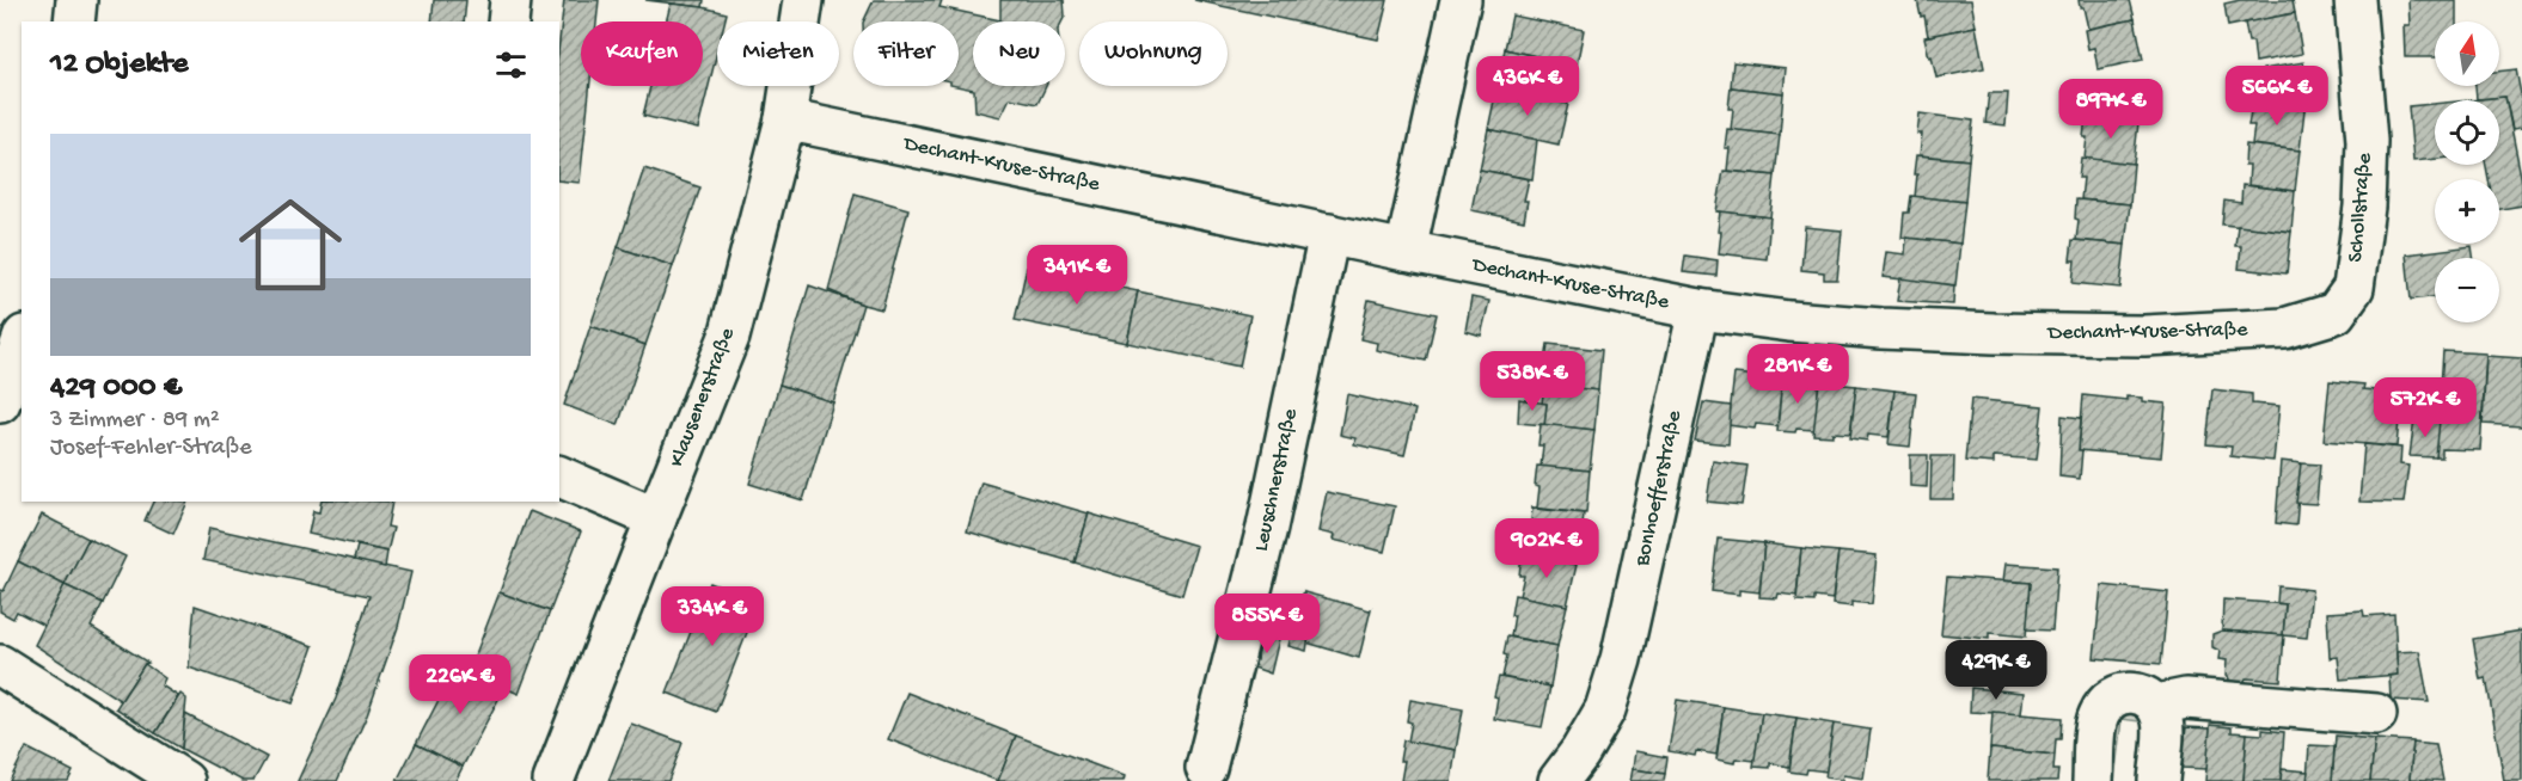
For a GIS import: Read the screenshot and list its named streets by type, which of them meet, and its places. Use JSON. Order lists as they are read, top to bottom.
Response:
{
  "streets": {
    "street": [
      "Dechant-Kruse-Straße",
      "Schollstraße",
      "Klausenerstraße",
      "Leuschnerstraße",
      "Bonhoefferstraße"
    ]
  },
  "crossings": [
    ["Dechant-Kruse-Straße", "Schollstraße"],
    ["Dechant-Kruse-Straße", "Klausenerstraße"],
    ["Dechant-Kruse-Straße", "Leuschnerstraße"],
    ["Dechant-Kruse-Straße", "Bonhoefferstraße"]
  ],
  "north": "top",
  "page": {
    "map_buttons": ["+", "−"],
    "chip": [
      "Kaufen",
      "Mieten",
      "Filter",
      "Neu",
      "Wohnung"
    ],
    "heading": "12 Objekte",
    "price": [
      "436K €",
      "566K €",
      "897K €",
      "341K €",
      "281K €",
      "538K €",
      "572K €",
      "902K €",
      "334K €",
      "855K €",
      "429K €",
      "226K €"
    ],
    "list": [
      {
        "name": "429 000 €",
        "note": "3 Zimmer · 89 m² · Josef-Fehler-Straße"
      }
    ]
  }
}
